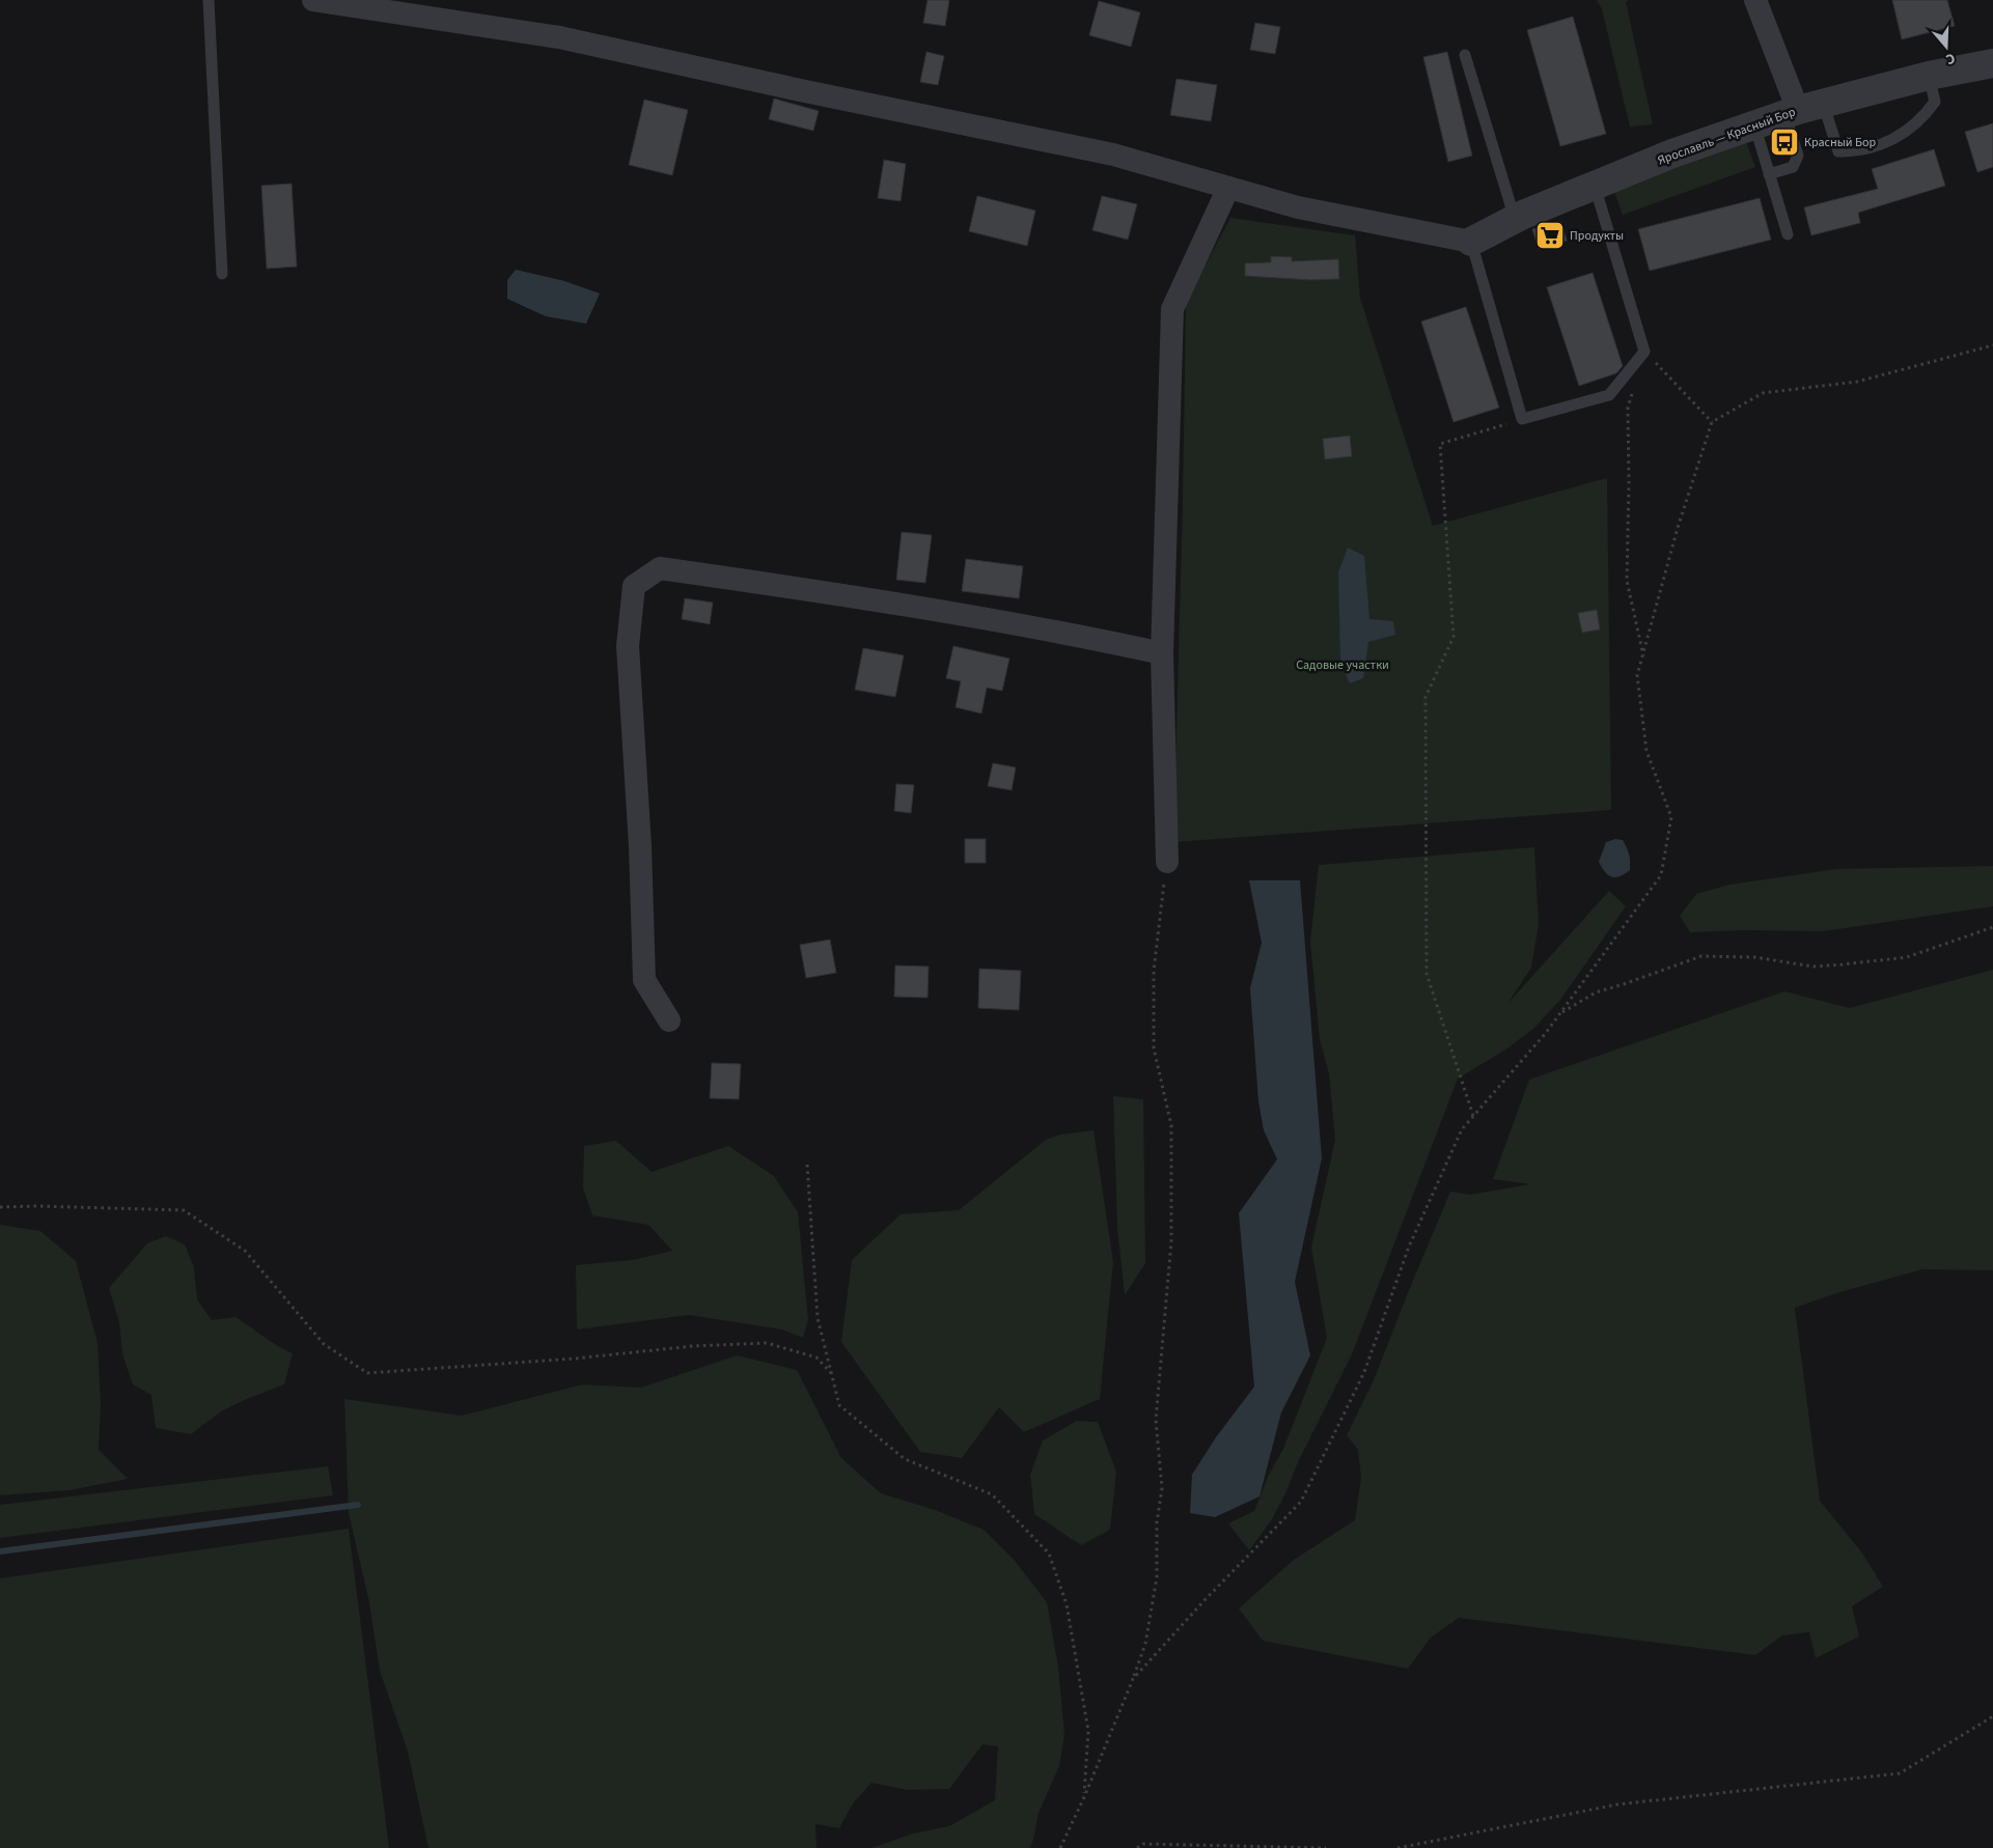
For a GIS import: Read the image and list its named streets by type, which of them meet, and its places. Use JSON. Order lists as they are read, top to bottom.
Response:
{
  "streets": {
    "street": ["Ярославль — Красный Бор"]
  },
  "parks": ["Садовые участки"],
  "places": {
    "bus stop": ["Красный Бор"],
    "supermarket": ["Продукты"]
  },
  "north": "bottom"
}
